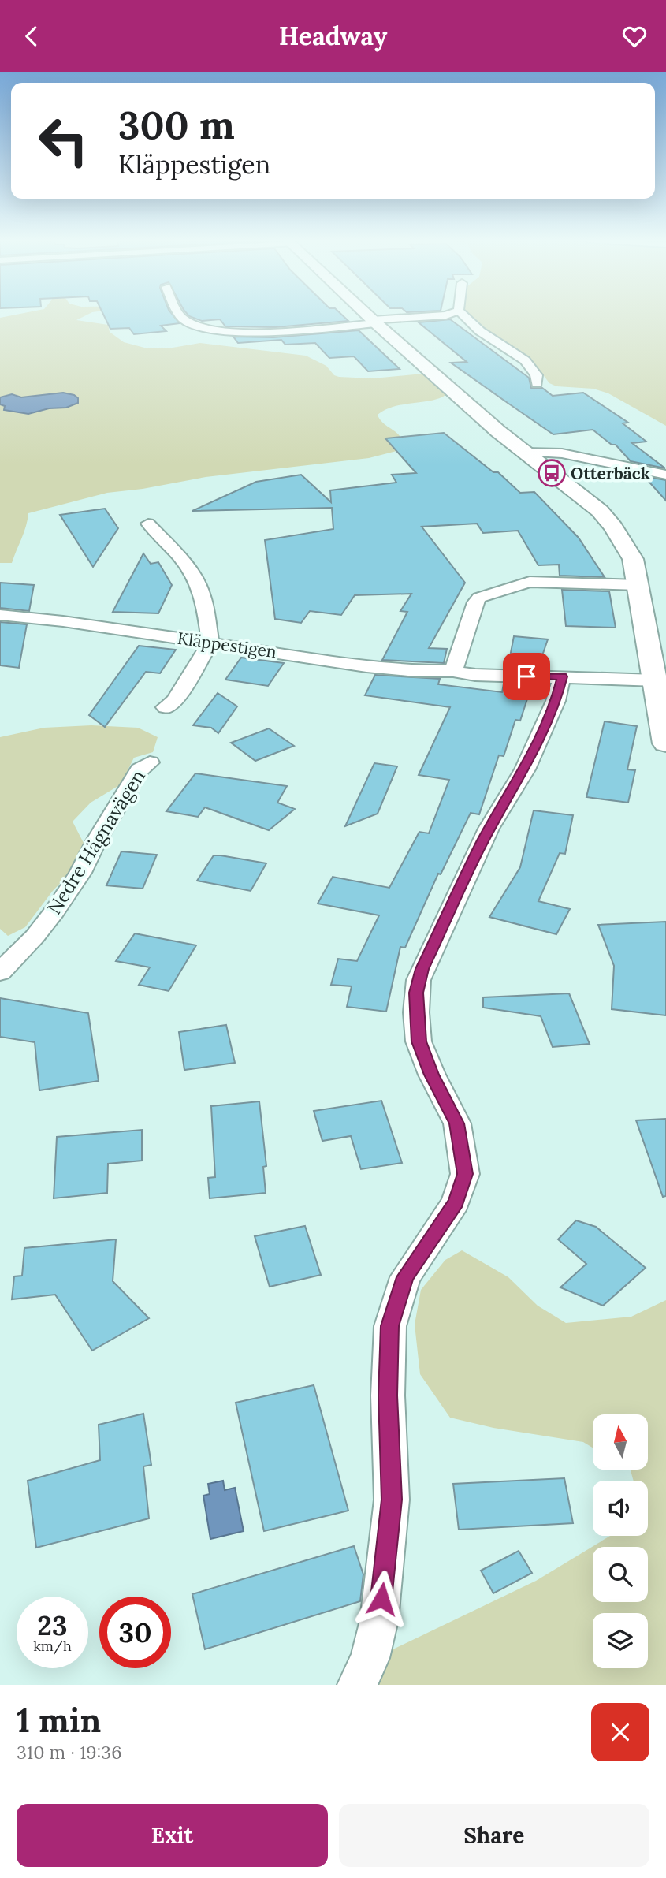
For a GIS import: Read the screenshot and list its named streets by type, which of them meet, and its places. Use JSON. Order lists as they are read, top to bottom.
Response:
{
  "streets": {
    "street": ["Kläppestigen", "Nedre Hägnavägen"]
  },
  "places": {
    "bus stop": ["Otterbäck"]
  },
  "north": "top",
  "page": {
    "header": "Headway",
    "turn": ["300 m", "Kläppestigen"],
    "speed": "23 km/h",
    "limit": "30",
    "heading": ["1 min", "310 m · 19:36"],
    "buttons": ["Exit", "Share"]
  }
}
